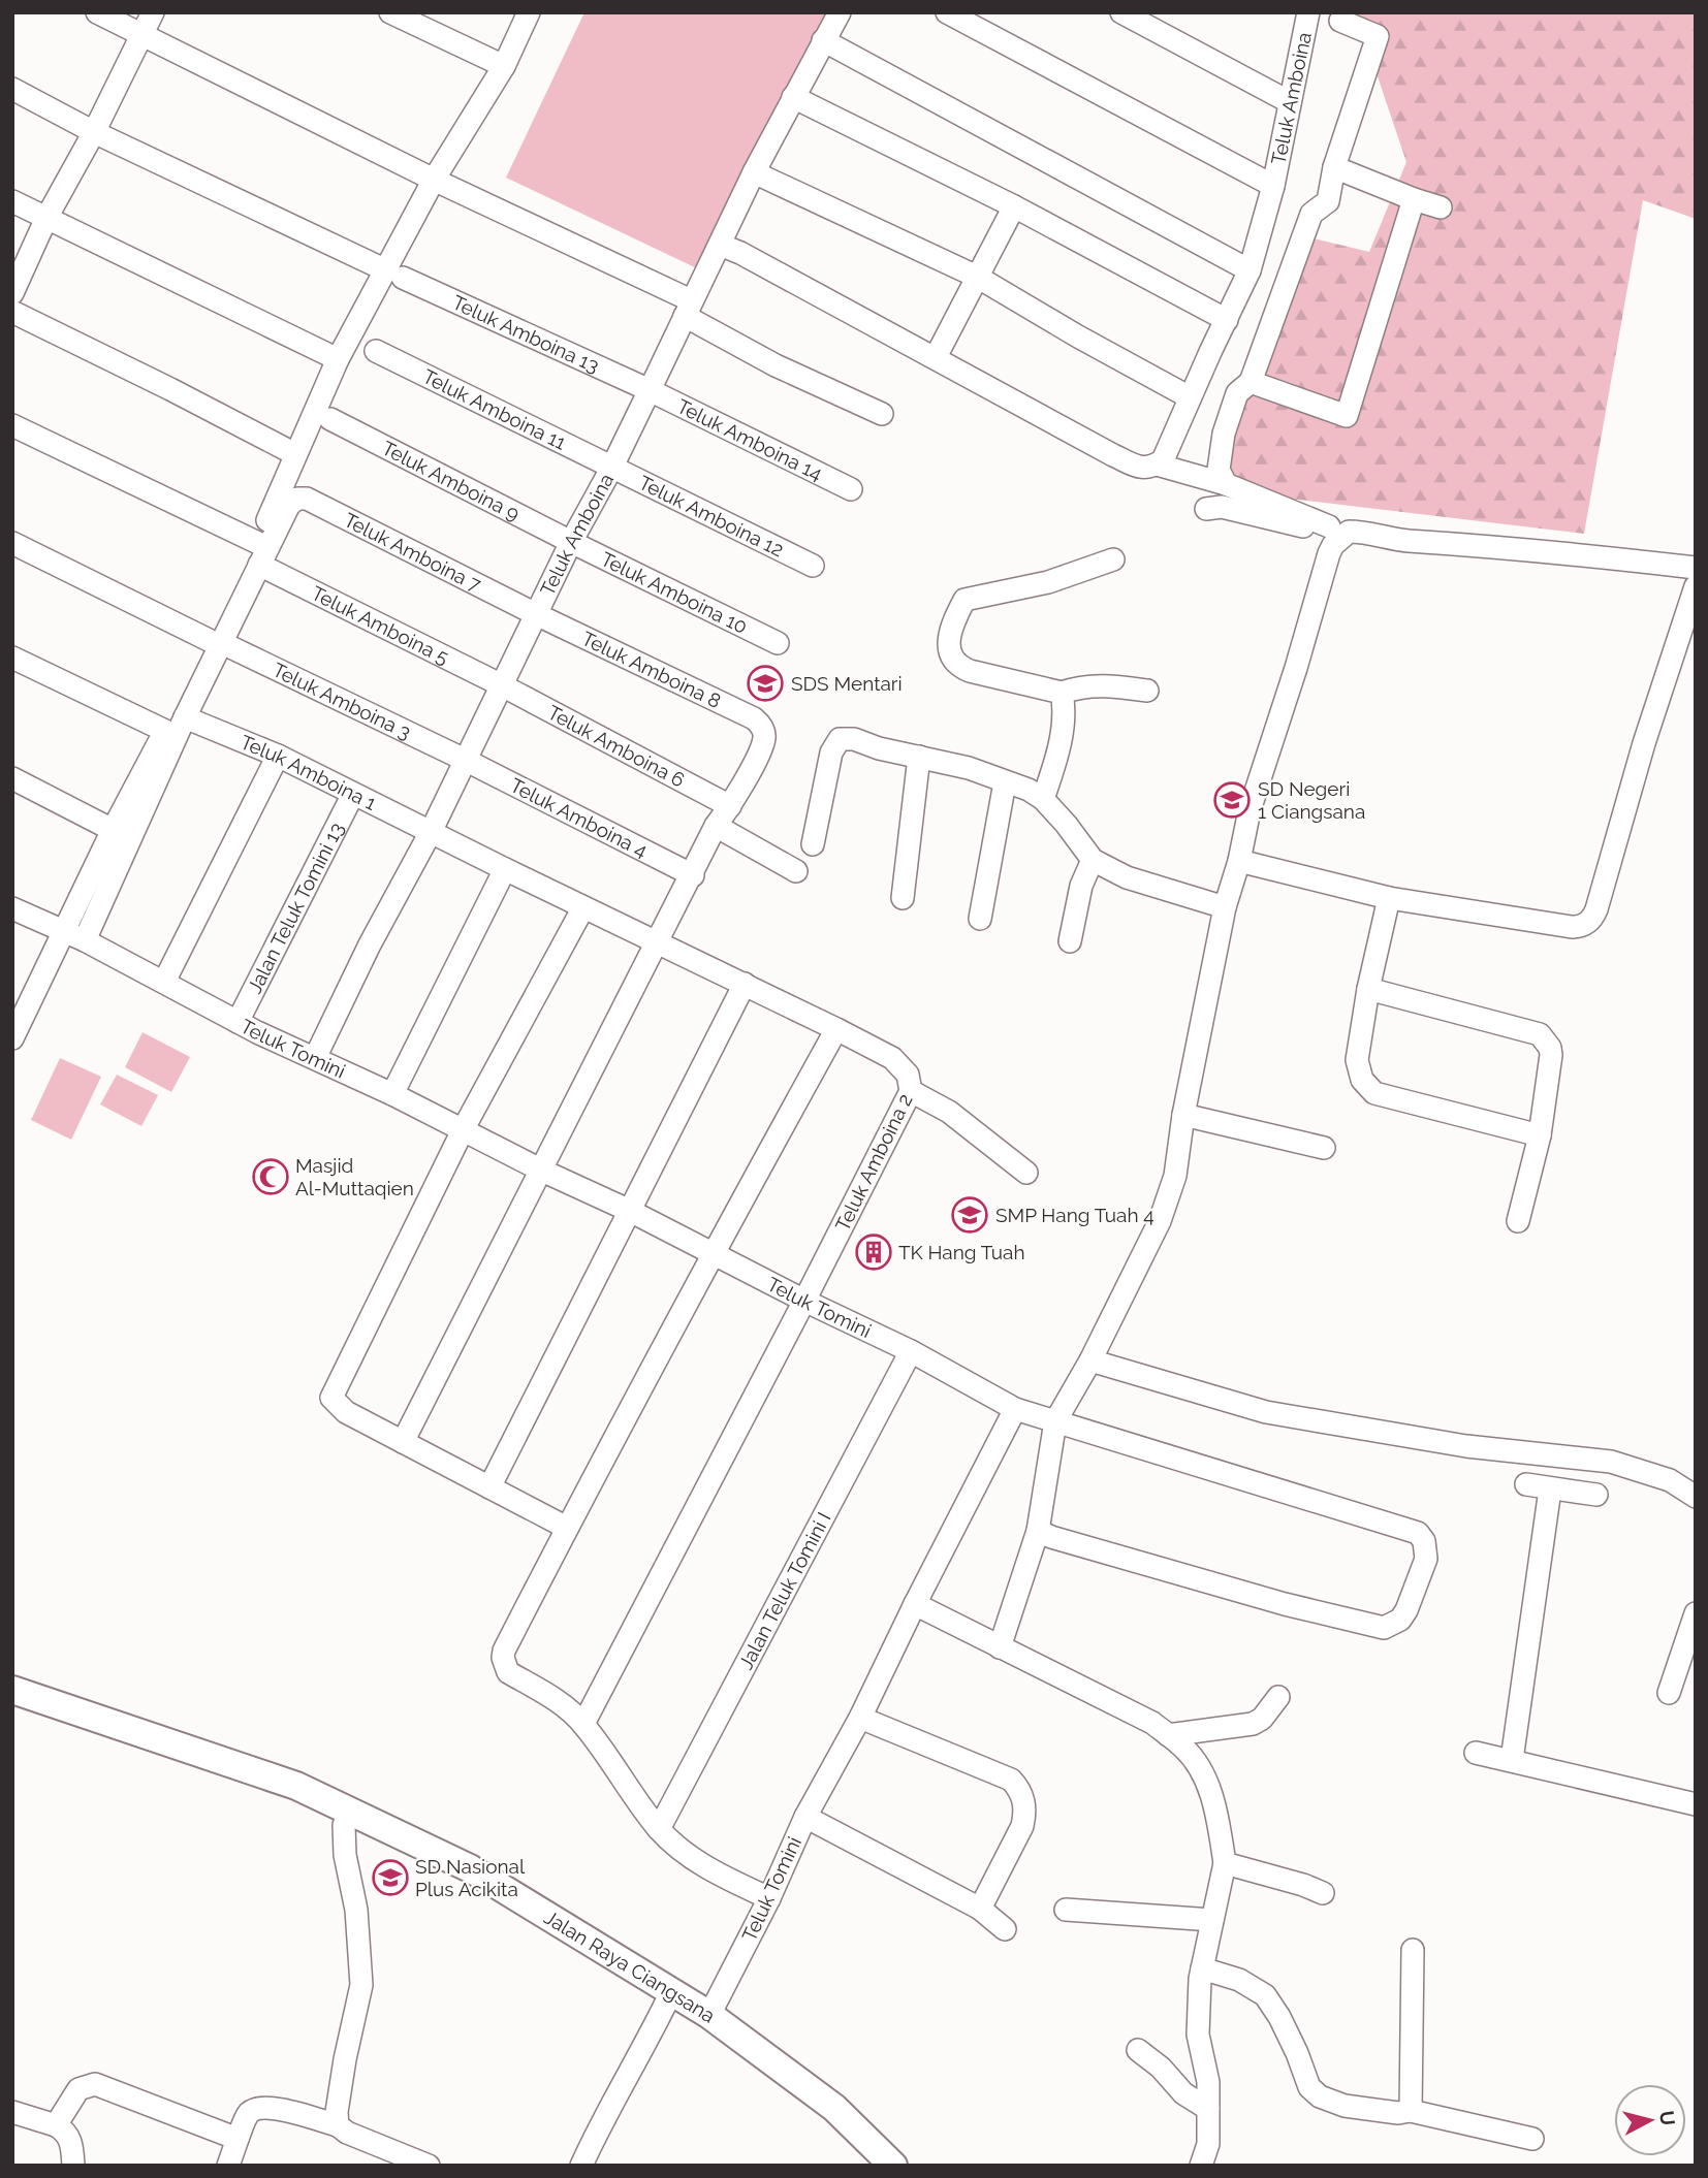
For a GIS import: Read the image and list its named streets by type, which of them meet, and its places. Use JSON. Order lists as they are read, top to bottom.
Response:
{
  "streets": {
    "main road": ["Jalan Raya Ciangsana"],
    "street": [
      "Teluk Amboina",
      "Teluk Amboina 13",
      "Teluk Amboina 11",
      "Teluk Amboina 14",
      "Teluk Amboina 9",
      "Teluk Amboina 12",
      "Teluk Amboina 7",
      "Teluk Amboina 10",
      "Teluk Amboina 5",
      "Teluk Amboina 8",
      "Teluk Amboina 3",
      "Teluk Amboina 6",
      "Teluk Amboina 1",
      "Teluk Amboina 4",
      "Jalan Teluk Tomini 13",
      "Teluk Tomini",
      "Teluk Amboina 2",
      "Jalan Teluk Tomini I"
    ]
  },
  "crossings": [
    ["Teluk Amboina", "Teluk Amboina 13"],
    ["Teluk Amboina", "Teluk Amboina 11"],
    ["Teluk Amboina", "Teluk Amboina 14"],
    ["Teluk Amboina", "Teluk Amboina 9"],
    ["Teluk Amboina", "Teluk Amboina 12"],
    ["Teluk Amboina", "Teluk Amboina 7"],
    ["Teluk Amboina", "Teluk Amboina 10"],
    ["Teluk Amboina", "Teluk Amboina 5"],
    ["Teluk Amboina", "Teluk Amboina 8"],
    ["Teluk Amboina", "Teluk Amboina 3"],
    ["Teluk Amboina", "Teluk Amboina 6"],
    ["Teluk Amboina", "Teluk Amboina 1"],
    ["Teluk Amboina", "Teluk Amboina 4"],
    ["Teluk Amboina", "Teluk Tomini"],
    ["Teluk Amboina", "Teluk Amboina 2"],
    ["Teluk Amboina 13", "Teluk Amboina 14"],
    ["Teluk Amboina 11", "Teluk Amboina 12"],
    ["Teluk Amboina 9", "Teluk Amboina 10"],
    ["Teluk Amboina 7", "Teluk Amboina 5"],
    ["Teluk Amboina 7", "Teluk Amboina 8"],
    ["Teluk Amboina 5", "Teluk Amboina 6"],
    ["Teluk Amboina 8", "Teluk Amboina 6"],
    ["Teluk Amboina 3", "Teluk Amboina 4"],
    ["Teluk Amboina 1", "Jalan Teluk Tomini 13"],
    ["Teluk Amboina 1", "Teluk Amboina 2"],
    ["Jalan Teluk Tomini 13", "Teluk Tomini"],
    ["Teluk Tomini", "Teluk Amboina 2"],
    ["Teluk Tomini", "Jalan Teluk Tomini I"],
    ["Teluk Tomini", "Jalan Raya Ciangsana"]
  ],
  "places": {
    "school or university": [
      "SDS Mentari",
      "SD Negeri 1 Ciangsana",
      "SMP Hang Tuah 4",
      "SD Nasional Plus Acikita"
    ],
    "mosque": ["Masjid Al-Muttaqien"],
    "building": ["TK Hang Tuah"]
  },
  "north": "right"
}
